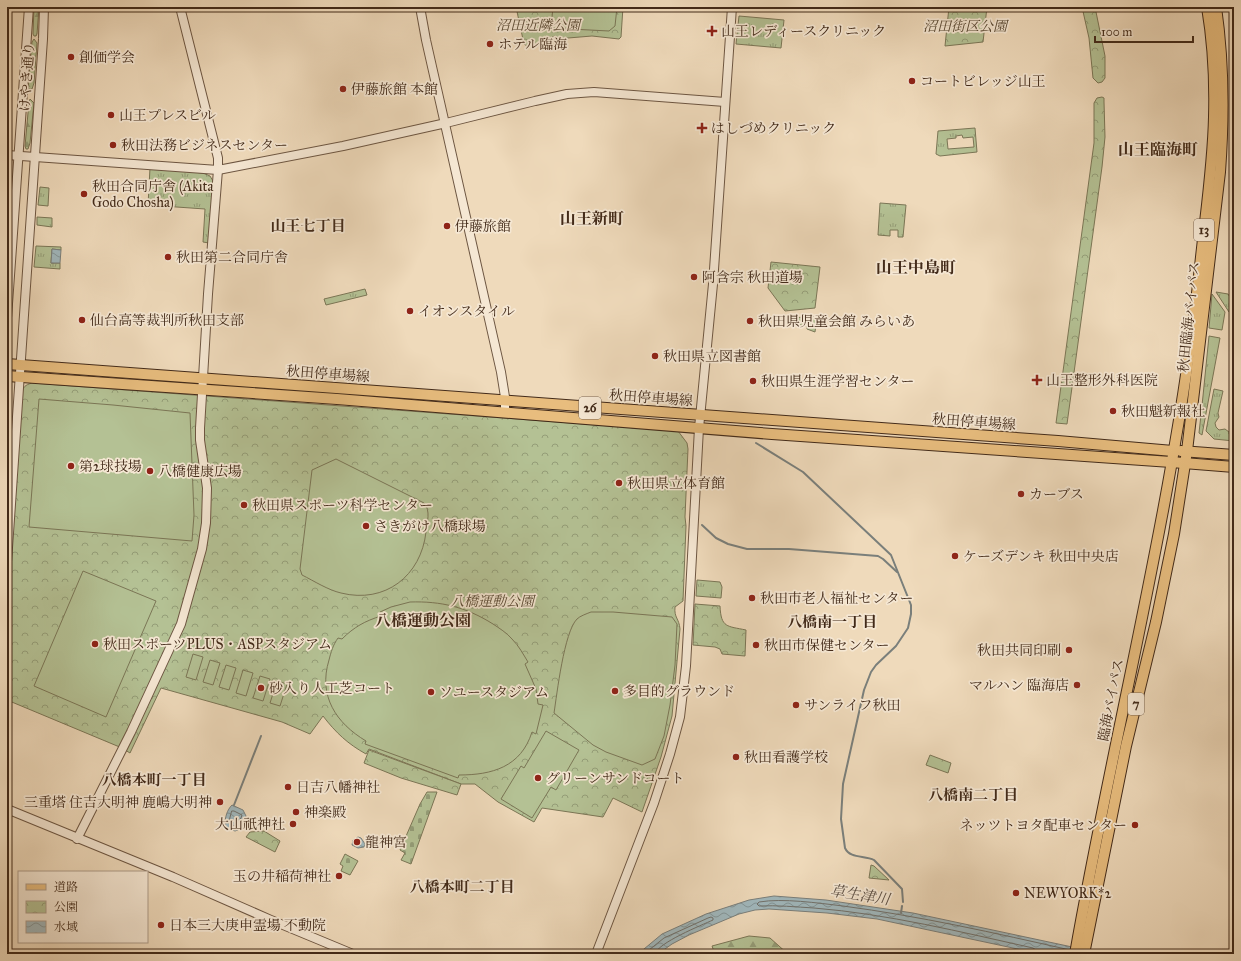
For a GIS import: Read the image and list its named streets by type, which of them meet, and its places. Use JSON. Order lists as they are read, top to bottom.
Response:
{
  "streets": {
    "main road": [
      "13",
      "秋田臨海バイパス",
      "秋田停車場線",
      "26",
      "臨海バイパス",
      "7"
    ],
    "street": ["けやき通り"]
  },
  "crossings": [
    ["けやき通り", "秋田停車場線"],
    ["秋田臨海バイパス", "秋田停車場線"],
    ["秋田臨海バイパス", "臨海バイパス"],
    ["秋田停車場線", "臨海バイパス"]
  ],
  "districts": [
    "山王臨海町",
    "山王新町",
    "山王七丁目",
    "山王中島町",
    "八橋運動公園",
    "八橋南一丁目",
    "八橋本町一丁目",
    "八橋南二丁目",
    "八橋本町二丁目"
  ],
  "water": ["草生津川"],
  "parks": ["沼田近隣公園", "沼田街区公園", "八橋運動公園"],
  "places": {
    "health": ["山王レディースクリニック", "はしづめクリニック", "山王整形外科医院"],
    "other": [
      "ホテル臨海",
      "創価学会",
      "コートビレッジ山王",
      "伊藤旅館 本館",
      "山王プレスビル",
      "秋田法務ビジネスセンター",
      "秋田合同庁舎 (Akita Godo Chosha)",
      "伊藤旅館",
      "秋田第二合同庁舎",
      "阿含宗 秋田道場",
      "イオンスタイル",
      "仙台高等裁判所秋田支部",
      "秋田県児童会館 みらいあ",
      "秋田県立図書館",
      "秋田県生涯学習センター",
      "秋田魁新報社",
      "第2球技場",
      "八橋健康広場",
      "秋田県立体育館",
      "カーブス",
      "秋田県スポーツ科学センター",
      "さきがけ八橋球場",
      "ケーズデンキ 秋田中央店",
      "秋田市老人福祉センター",
      "秋田スポーツPLUS・ASPスタジアム",
      "秋田市保健センター",
      "秋田共同印刷",
      "マルハン 臨海店",
      "砂入り人工芝コート",
      "多目的グラウンド",
      "ソユースタジアム",
      "サンライフ秋田",
      "秋田看護学校",
      "グリーンサンドコート",
      "日吉八幡神社",
      "三重塔 住吉大明神 鹿嶋大明神",
      "神楽殿",
      "大山祇神社",
      "ネッツトヨタ配車センター",
      "龍神宮",
      "玉の井稲荷神社",
      "NEWYORK*2",
      "日本三大庚申霊場 不動院"
    ]
  },
  "legend": ["道路", "公園", "水域"],
  "scale_bar": "100 m"
}
